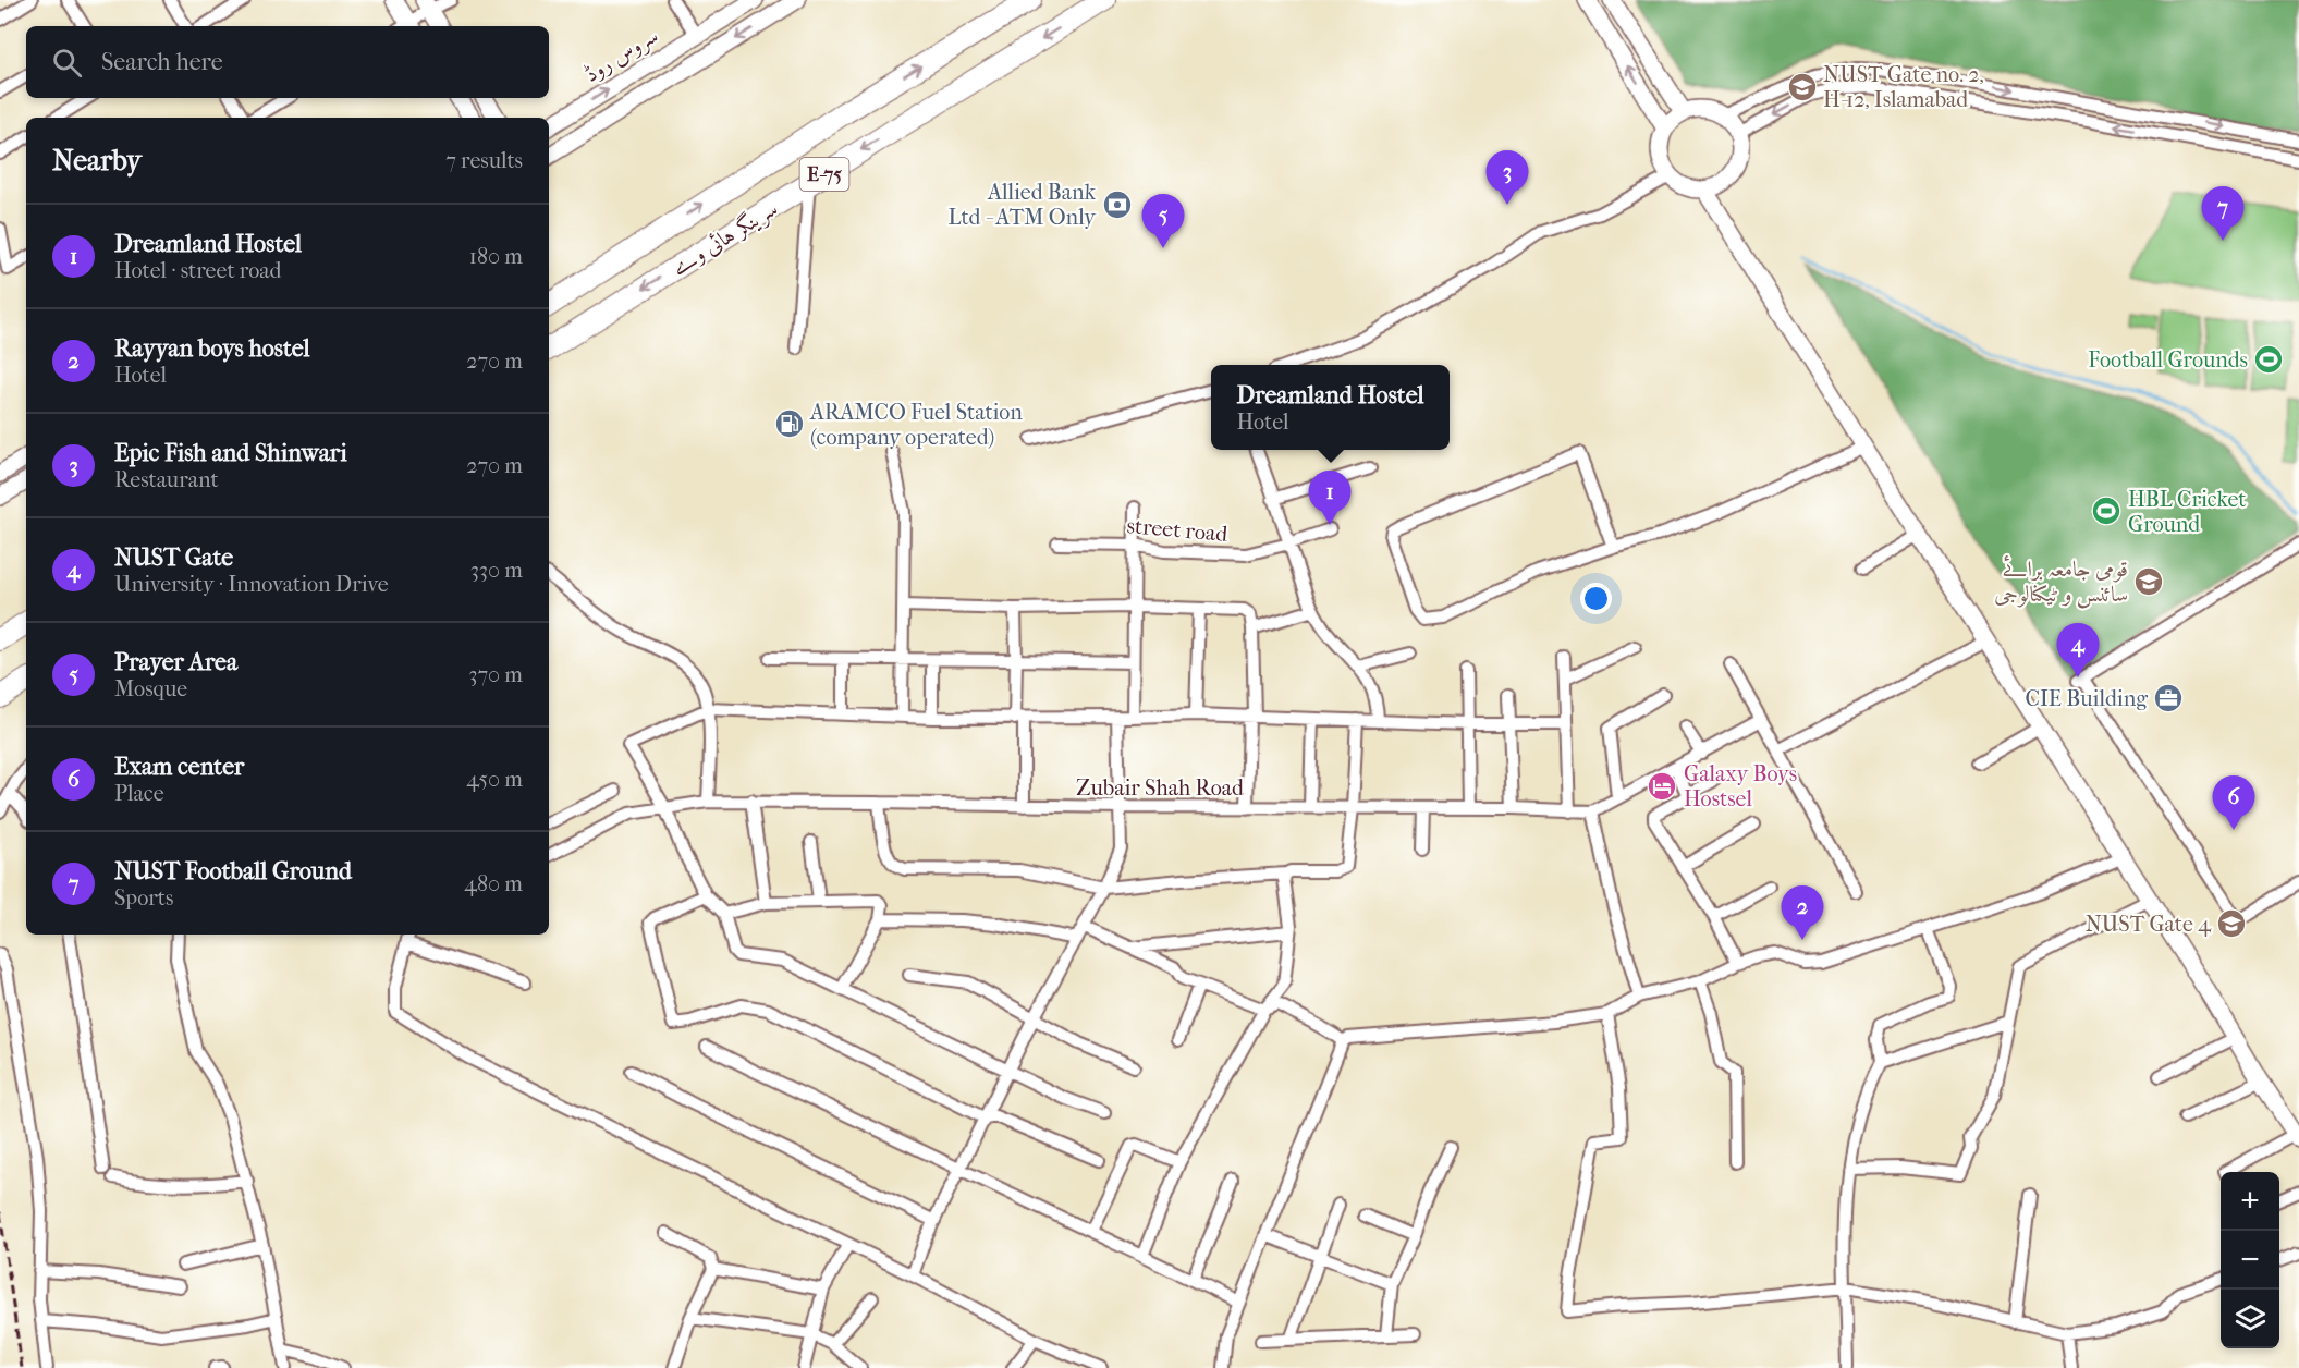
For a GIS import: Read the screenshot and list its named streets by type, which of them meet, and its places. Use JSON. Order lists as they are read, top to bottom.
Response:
{
  "streets": {
    "highway": ["E-75", "سرینگر ہائی وے"],
    "main road": ["سروس روڈ"],
    "street": ["street road", "Zubair Shah Road"]
  },
  "places": {
    "school or university": ["NUST Gate no. 2, H-12, Islamabad", "قومی جامعہ برائے سائنس و ٹیکنالوجی", "NUST Gate 4"],
    "bank": ["Allied Bank Ltd - ATM Only"],
    "sports": ["Football Grounds", "HBL Cricket Ground"],
    "fuel station": ["ARAMCO Fuel Station (company operated)"],
    "office": ["CIE Building"],
    "hotel": ["Galaxy Boys Hostsel"]
  },
  "page": {
    "search": "Search here",
    "heading": ["Nearby", "7 results"],
    "pins": [
      "3",
      "7",
      "5",
      "1",
      "4",
      "6",
      "2"
    ],
    "list": [
      {
        "mark": "1",
        "name": "Dreamland Hostel",
        "note": "Hotel · street road",
        "value": "180 m"
      },
      {
        "mark": "2",
        "name": "Rayyan boys hostel",
        "note": "Hotel",
        "value": "270 m"
      },
      {
        "mark": "3",
        "name": "Epic Fish and Shinwari",
        "note": "Restaurant",
        "value": "270 m"
      },
      {
        "mark": "4",
        "name": "NUST Gate",
        "note": "University · Innovation Drive",
        "value": "330 m"
      },
      {
        "mark": "5",
        "name": "Prayer Area",
        "note": "Mosque",
        "value": "370 m"
      },
      {
        "mark": "6",
        "name": "Exam center",
        "note": "Place",
        "value": "450 m"
      },
      {
        "mark": "7",
        "name": "NUST Football Ground",
        "note": "Sports",
        "value": "480 m"
      }
    ],
    "popup": ["Dreamland Hostel", "Hotel"],
    "map_buttons": ["+", "−"]
  }
}
